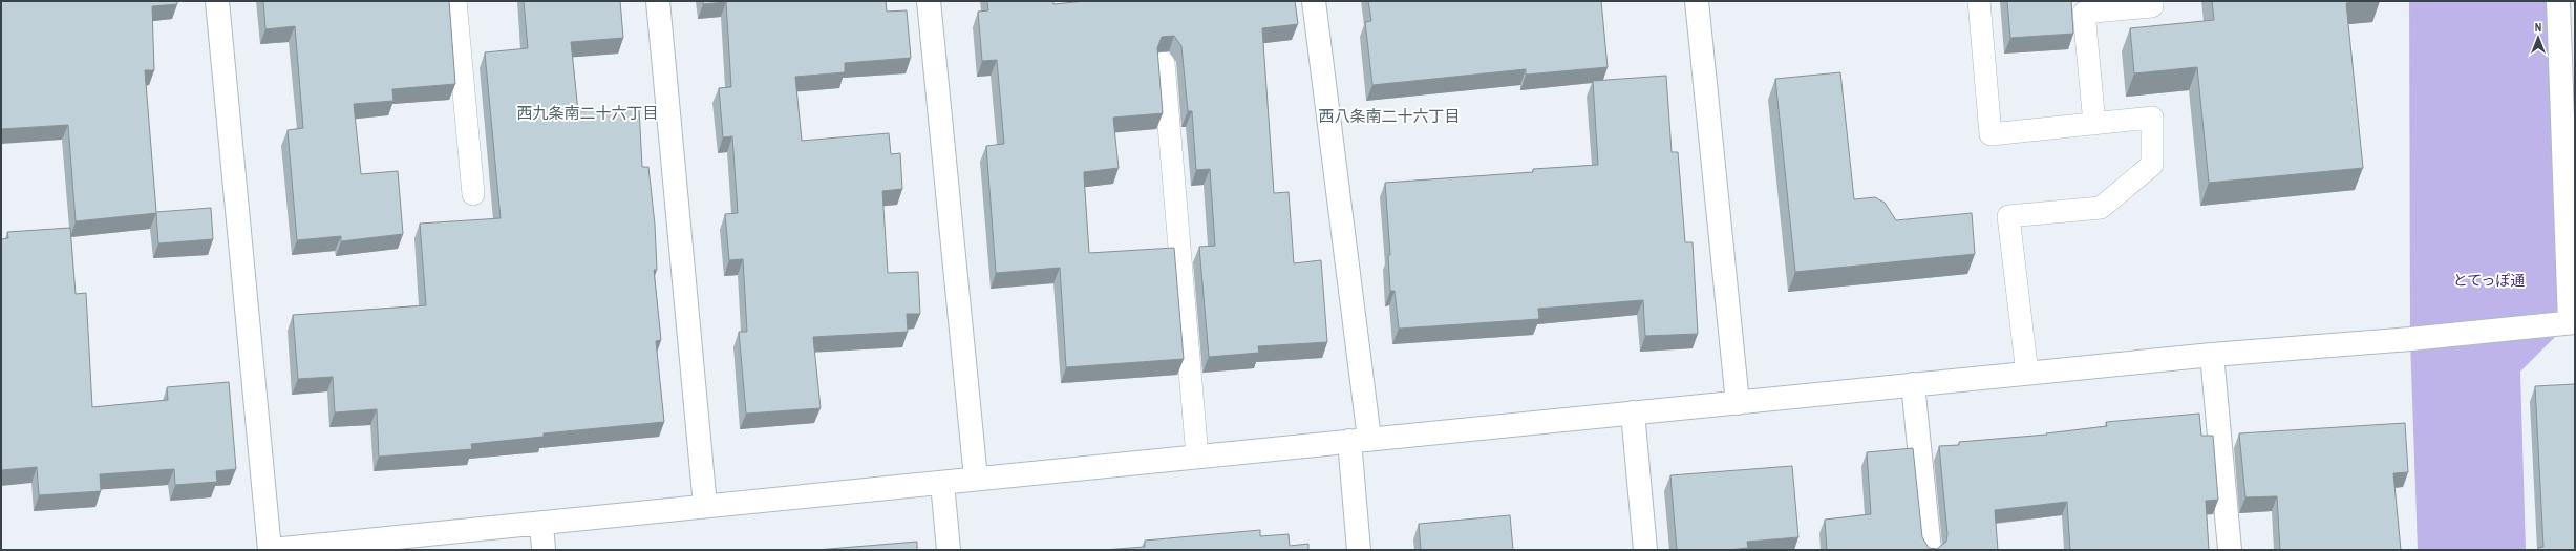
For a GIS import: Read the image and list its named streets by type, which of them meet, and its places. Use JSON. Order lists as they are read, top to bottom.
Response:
{
  "districts": ["西九条南二十六丁目", "西八条南二十六丁目"],
  "parks": ["とてっぽ通"],
  "north": "top"
}
